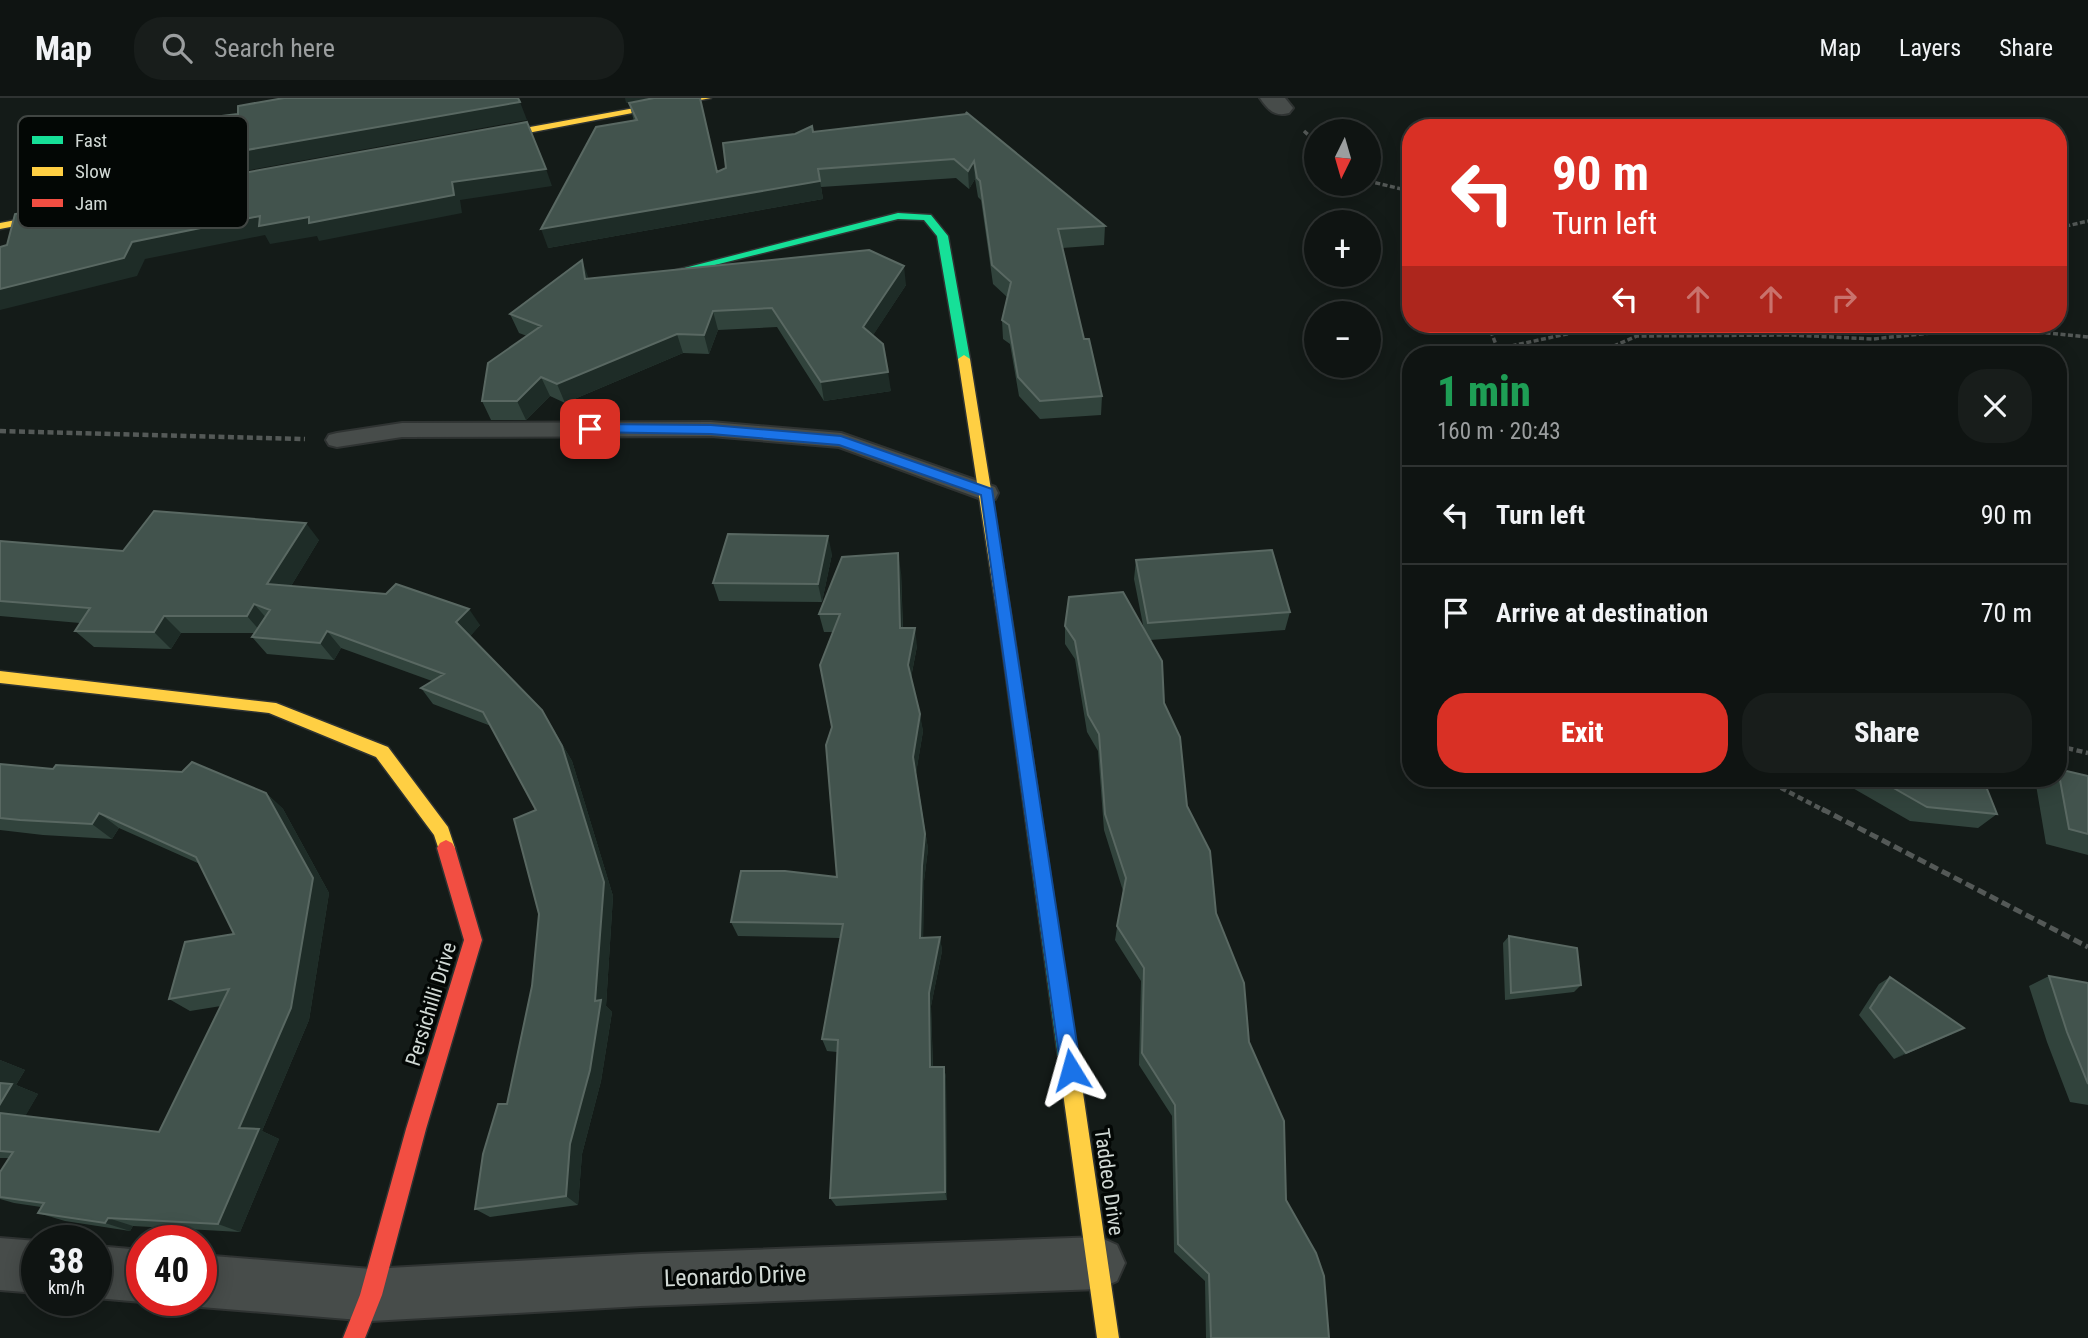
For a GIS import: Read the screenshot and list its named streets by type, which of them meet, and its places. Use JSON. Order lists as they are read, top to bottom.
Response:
{
  "streets": {
    "street": ["Persichilli Drive", "Taddeo Drive", "Leonardo Drive"]
  },
  "crossings": [
    ["Persichilli Drive", "Leonardo Drive"],
    ["Taddeo Drive", "Leonardo Drive"]
  ],
  "legend": ["Fast", "Slow", "Jam"],
  "north": "bottom",
  "page": {
    "header": "Map",
    "search": "Search here",
    "nav": ["Map", "Layers", "Share"],
    "map_buttons": ["+", "−"],
    "turn": ["90 m", "Turn left"],
    "heading": ["1 min", "160 m · 20:43"],
    "list": [
      {
        "name": "Turn left",
        "value": "90 m"
      },
      {
        "name": "Arrive at destination",
        "value": "70 m"
      }
    ],
    "buttons": ["Exit", "Share"],
    "speed": "38 km/h",
    "limit": "40"
  }
}
